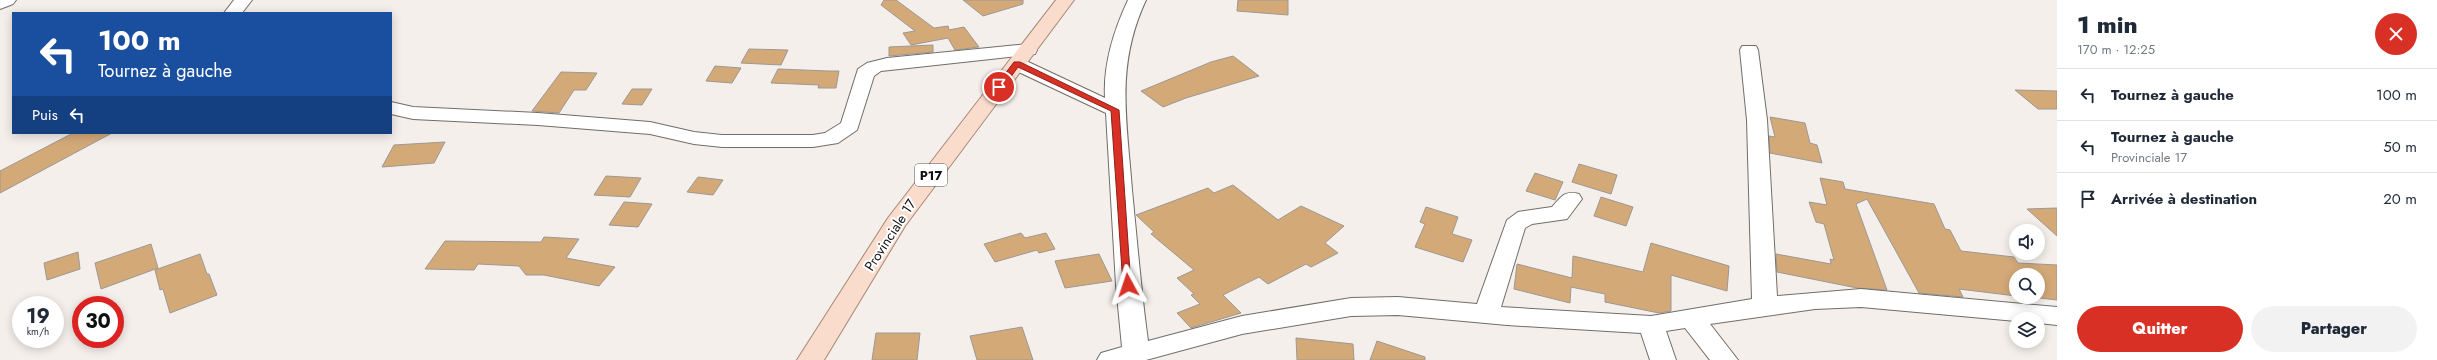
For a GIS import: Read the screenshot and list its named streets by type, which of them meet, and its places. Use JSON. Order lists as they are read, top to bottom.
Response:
{
  "streets": {
    "main road": ["P17", "Provinciale 17"]
  },
  "page": {
    "heading": ["1 min", "170 m · 12:25"],
    "turn": ["100 m", "Tournez à gauche"],
    "list": [
      {
        "name": "Tournez à gauche",
        "value": "100 m"
      },
      {
        "name": "Tournez à gauche",
        "note": "Provinciale 17",
        "value": "50 m"
      },
      {
        "name": "Arrivée à destination",
        "value": "20 m"
      }
    ],
    "then": "Puis",
    "speed": "19 km/h",
    "limit": "30",
    "buttons": ["Quitter", "Partager"]
  }
}
